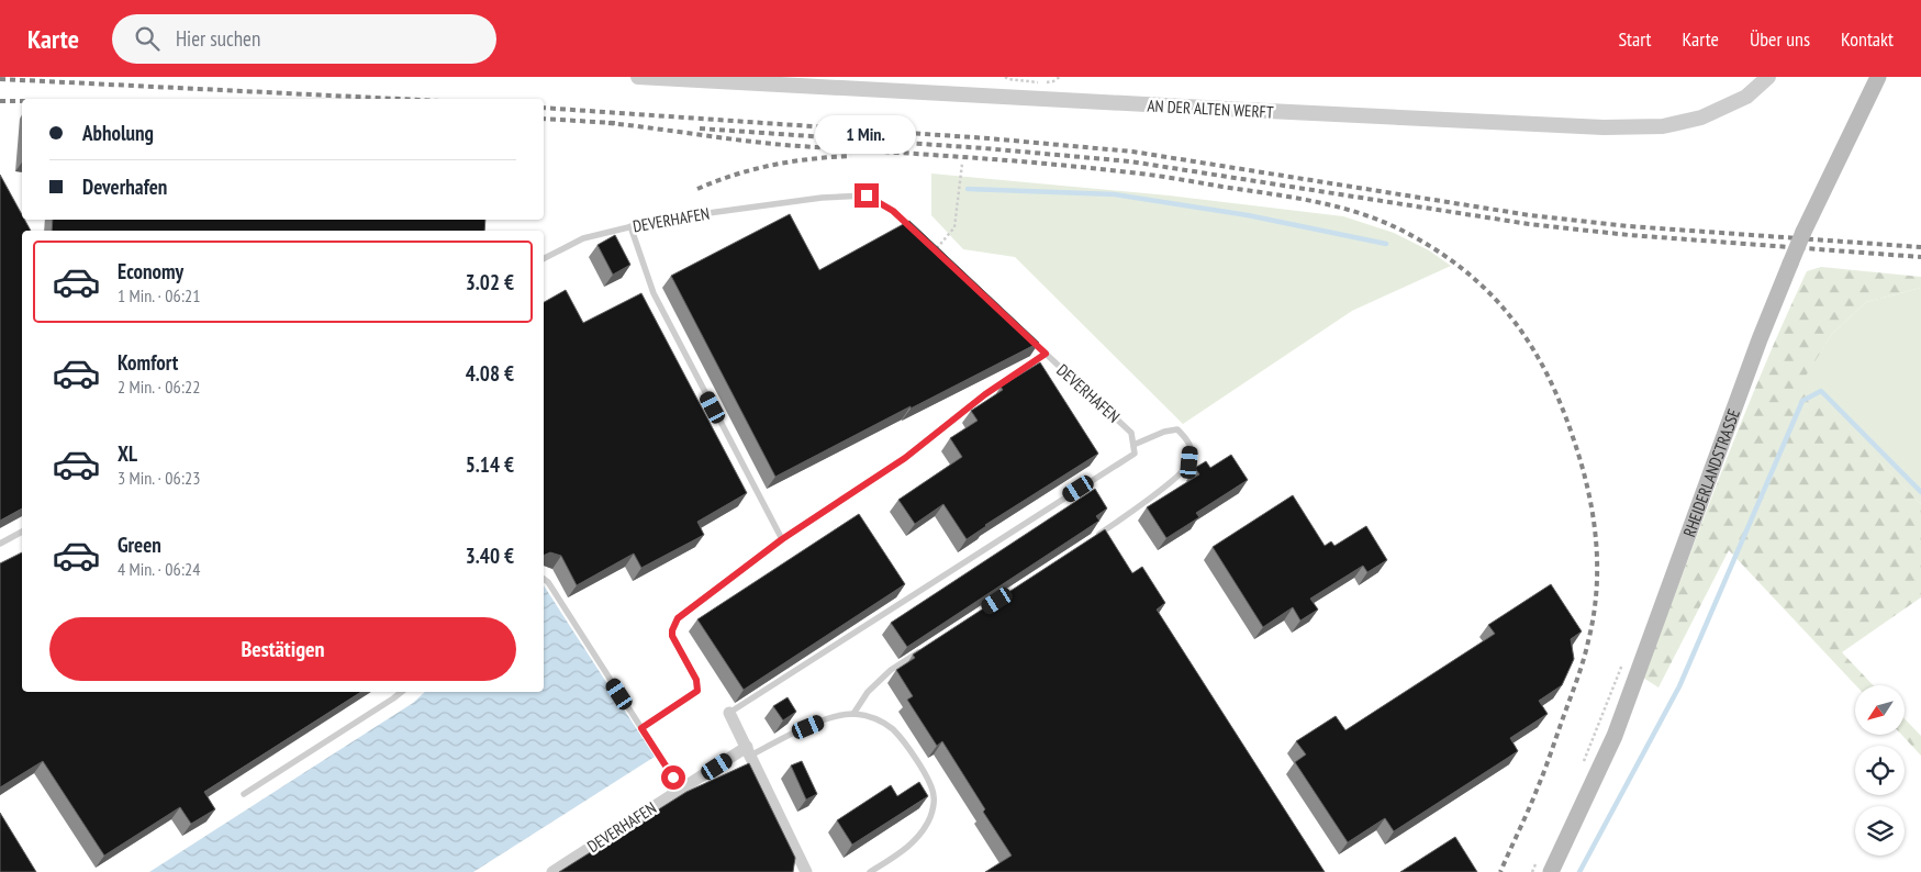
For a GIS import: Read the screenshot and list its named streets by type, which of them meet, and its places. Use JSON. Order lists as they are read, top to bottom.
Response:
{
  "streets": {
    "main road": ["RHEIDERLANDSTRASSE"],
    "street": ["AN DER ALTEN WERFT", "DEVERHAFEN"]
  },
  "north": "bottom left",
  "page": {
    "header": "Karte",
    "search": "Hier suchen",
    "nav": [
      "Start",
      "Karte",
      "Über uns",
      "Kontakt"
    ],
    "banner": ["Abholung", "Deverhafen"],
    "bubble": "1 Min.",
    "list": [
      {
        "name": "Economy",
        "note": "1 Min. · 06:21",
        "value": "3.02 €"
      },
      {
        "name": "Komfort",
        "note": "2 Min. · 06:22",
        "value": "4.08 €"
      },
      {
        "name": "XL",
        "note": "3 Min. · 06:23",
        "value": "5.14 €"
      },
      {
        "name": "Green",
        "note": "4 Min. · 06:24",
        "value": "3.40 €"
      }
    ],
    "buttons": "Bestätigen"
  }
}
